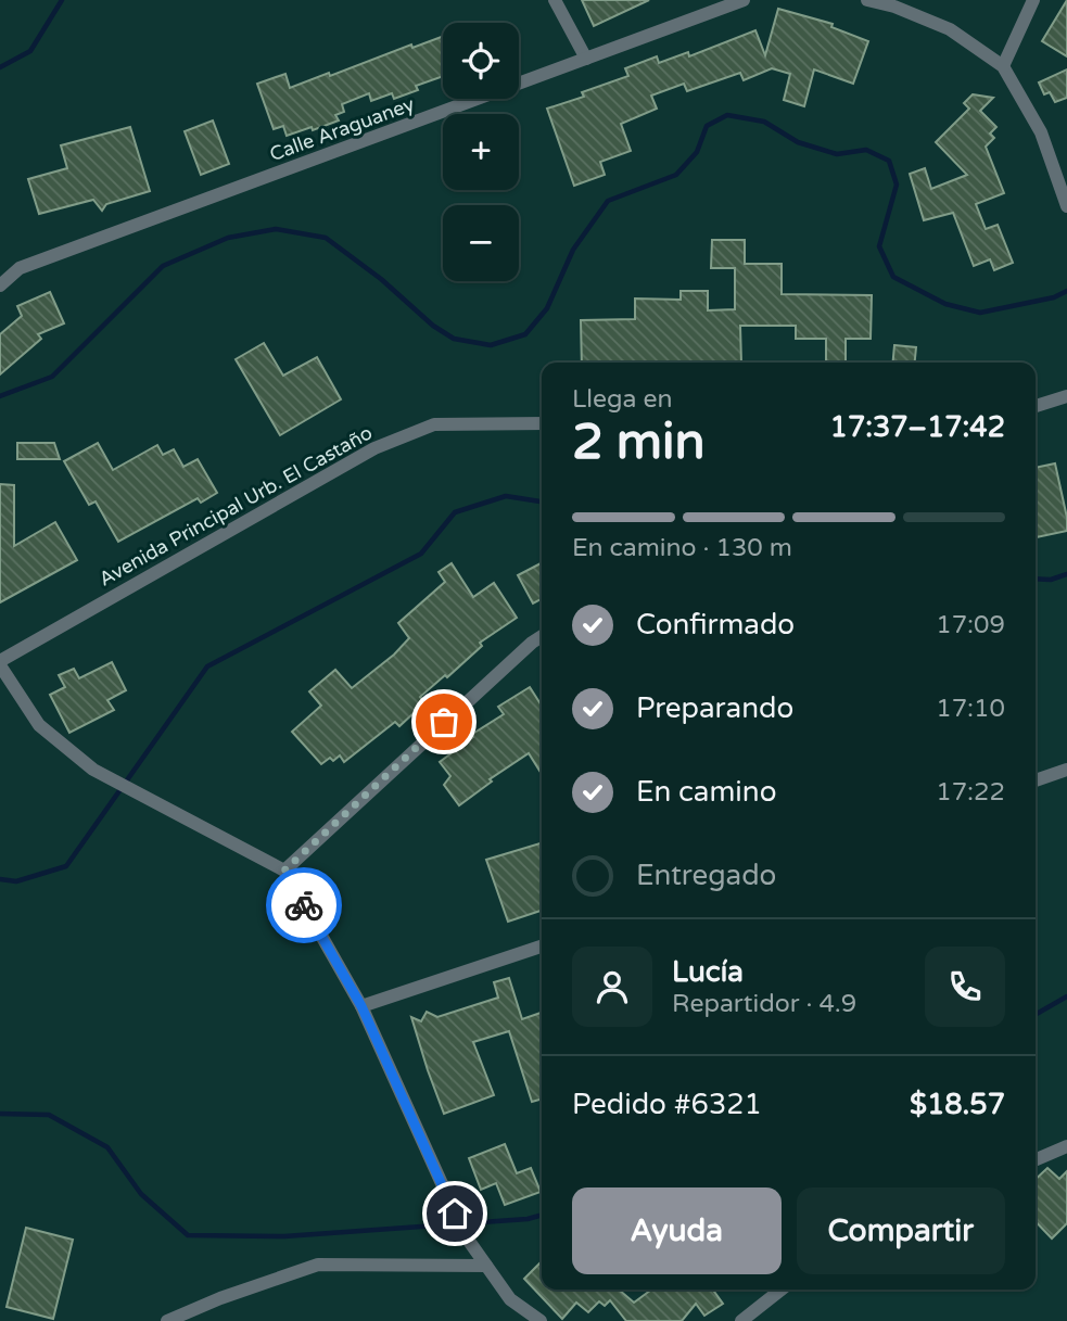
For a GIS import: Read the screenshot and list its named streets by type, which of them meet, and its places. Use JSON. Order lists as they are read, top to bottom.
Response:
{
  "streets": {
    "street": ["Calle Araguaney", "Avenida Principal Urb. El Castaño"]
  },
  "page": {
    "map_buttons": ["+", "−"],
    "heading": ["2 min", "Llega en", "17:37–17:42"],
    "panel": [
      "Lucía",
      "Repartidor · 4.9",
      "Pedido #6321",
      "$18.57"
    ],
    "bar": "En camino · 130 m",
    "list": [
      ["Confirmado", "17:09"],
      ["Preparando", "17:10"],
      ["En camino", "17:22"],
      "Entregado"
    ],
    "buttons": ["Ayuda", "Compartir"]
  }
}
